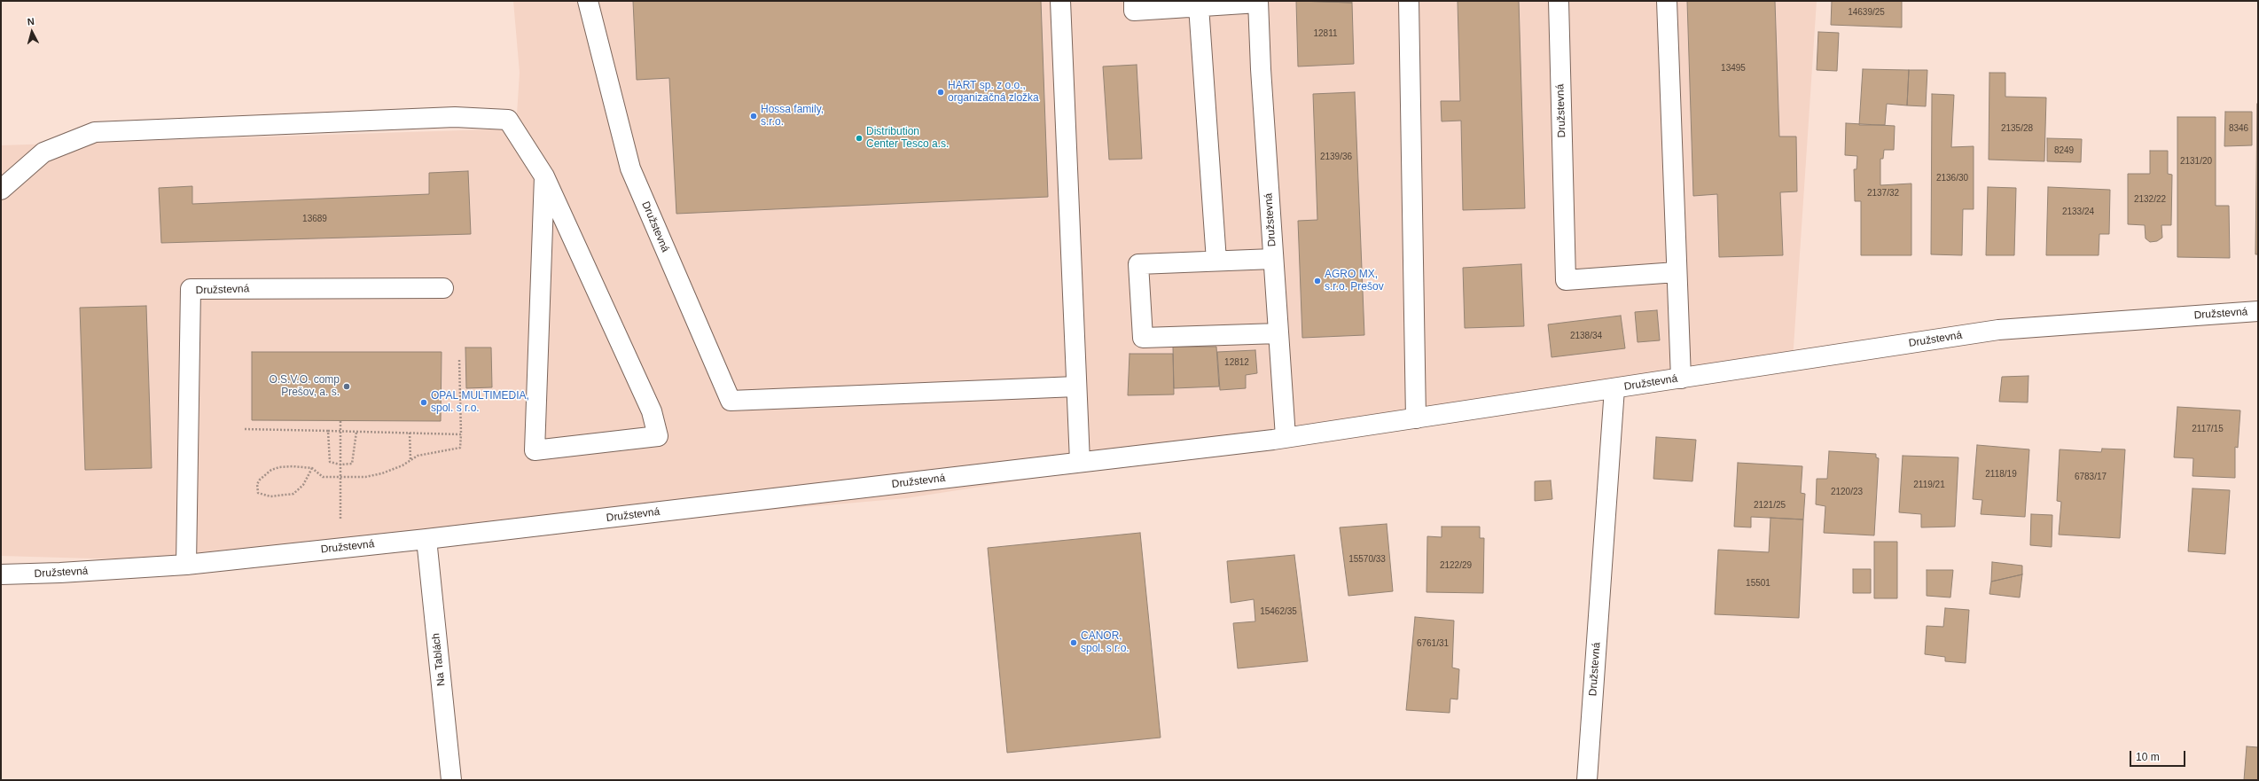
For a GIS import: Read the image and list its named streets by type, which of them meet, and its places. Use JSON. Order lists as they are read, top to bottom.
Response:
{
  "streets": {
    "street": ["Družstevná", "Na Tablách"]
  },
  "crossings": [
    ["Družstevná", "Na Tablách"]
  ],
  "places": [
    "HART sp. z o.o., organizačná zložka",
    "Hossa family, s.r.o.",
    "Distribution Center Tesco a.s.",
    "AGRO MX, s.r.o. Prešov",
    "O.S.V.O. comp Prešov, a. s.",
    "OPAL MULTIMEDIA, spol. s r.o.",
    "CANOR, spol. s r.o."
  ],
  "house_numbers": [
    "14639/25",
    "12811",
    "13495",
    "2135/28",
    "8346",
    "8249",
    "2139/36",
    "2131/20",
    "2136/30",
    "2137/32",
    "2132/22",
    "2133/24",
    "13689",
    "2138/34",
    "12812",
    "2117/15",
    "2118/19",
    "6783/17",
    "2119/21",
    "2120/23",
    "2121/25",
    "15570/33",
    "2122/29",
    "15501",
    "15462/35",
    "6761/31"
  ],
  "scale_bar": "10 m",
  "north": "top"
}
